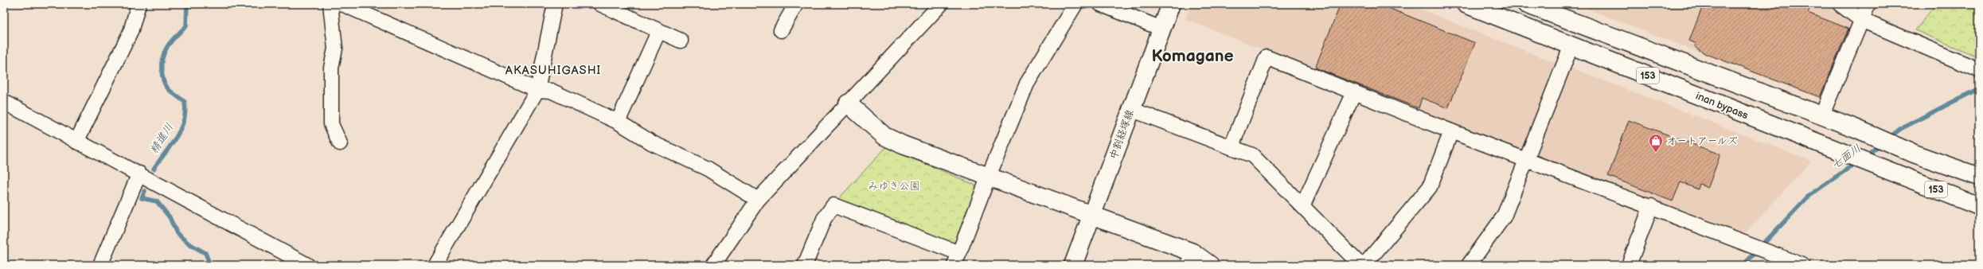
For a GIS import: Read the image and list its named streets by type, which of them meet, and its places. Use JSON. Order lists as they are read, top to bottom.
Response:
{
  "streets": {
    "main road": ["153", "inan bypass", "中割経塚線"]
  },
  "districts": ["Komagane", "AKASUHIGASHI"],
  "water": ["精進川", "七面川"],
  "parks": ["みゆき公園"],
  "places": {
    "shop": ["オートアールズ"]
  }
}
